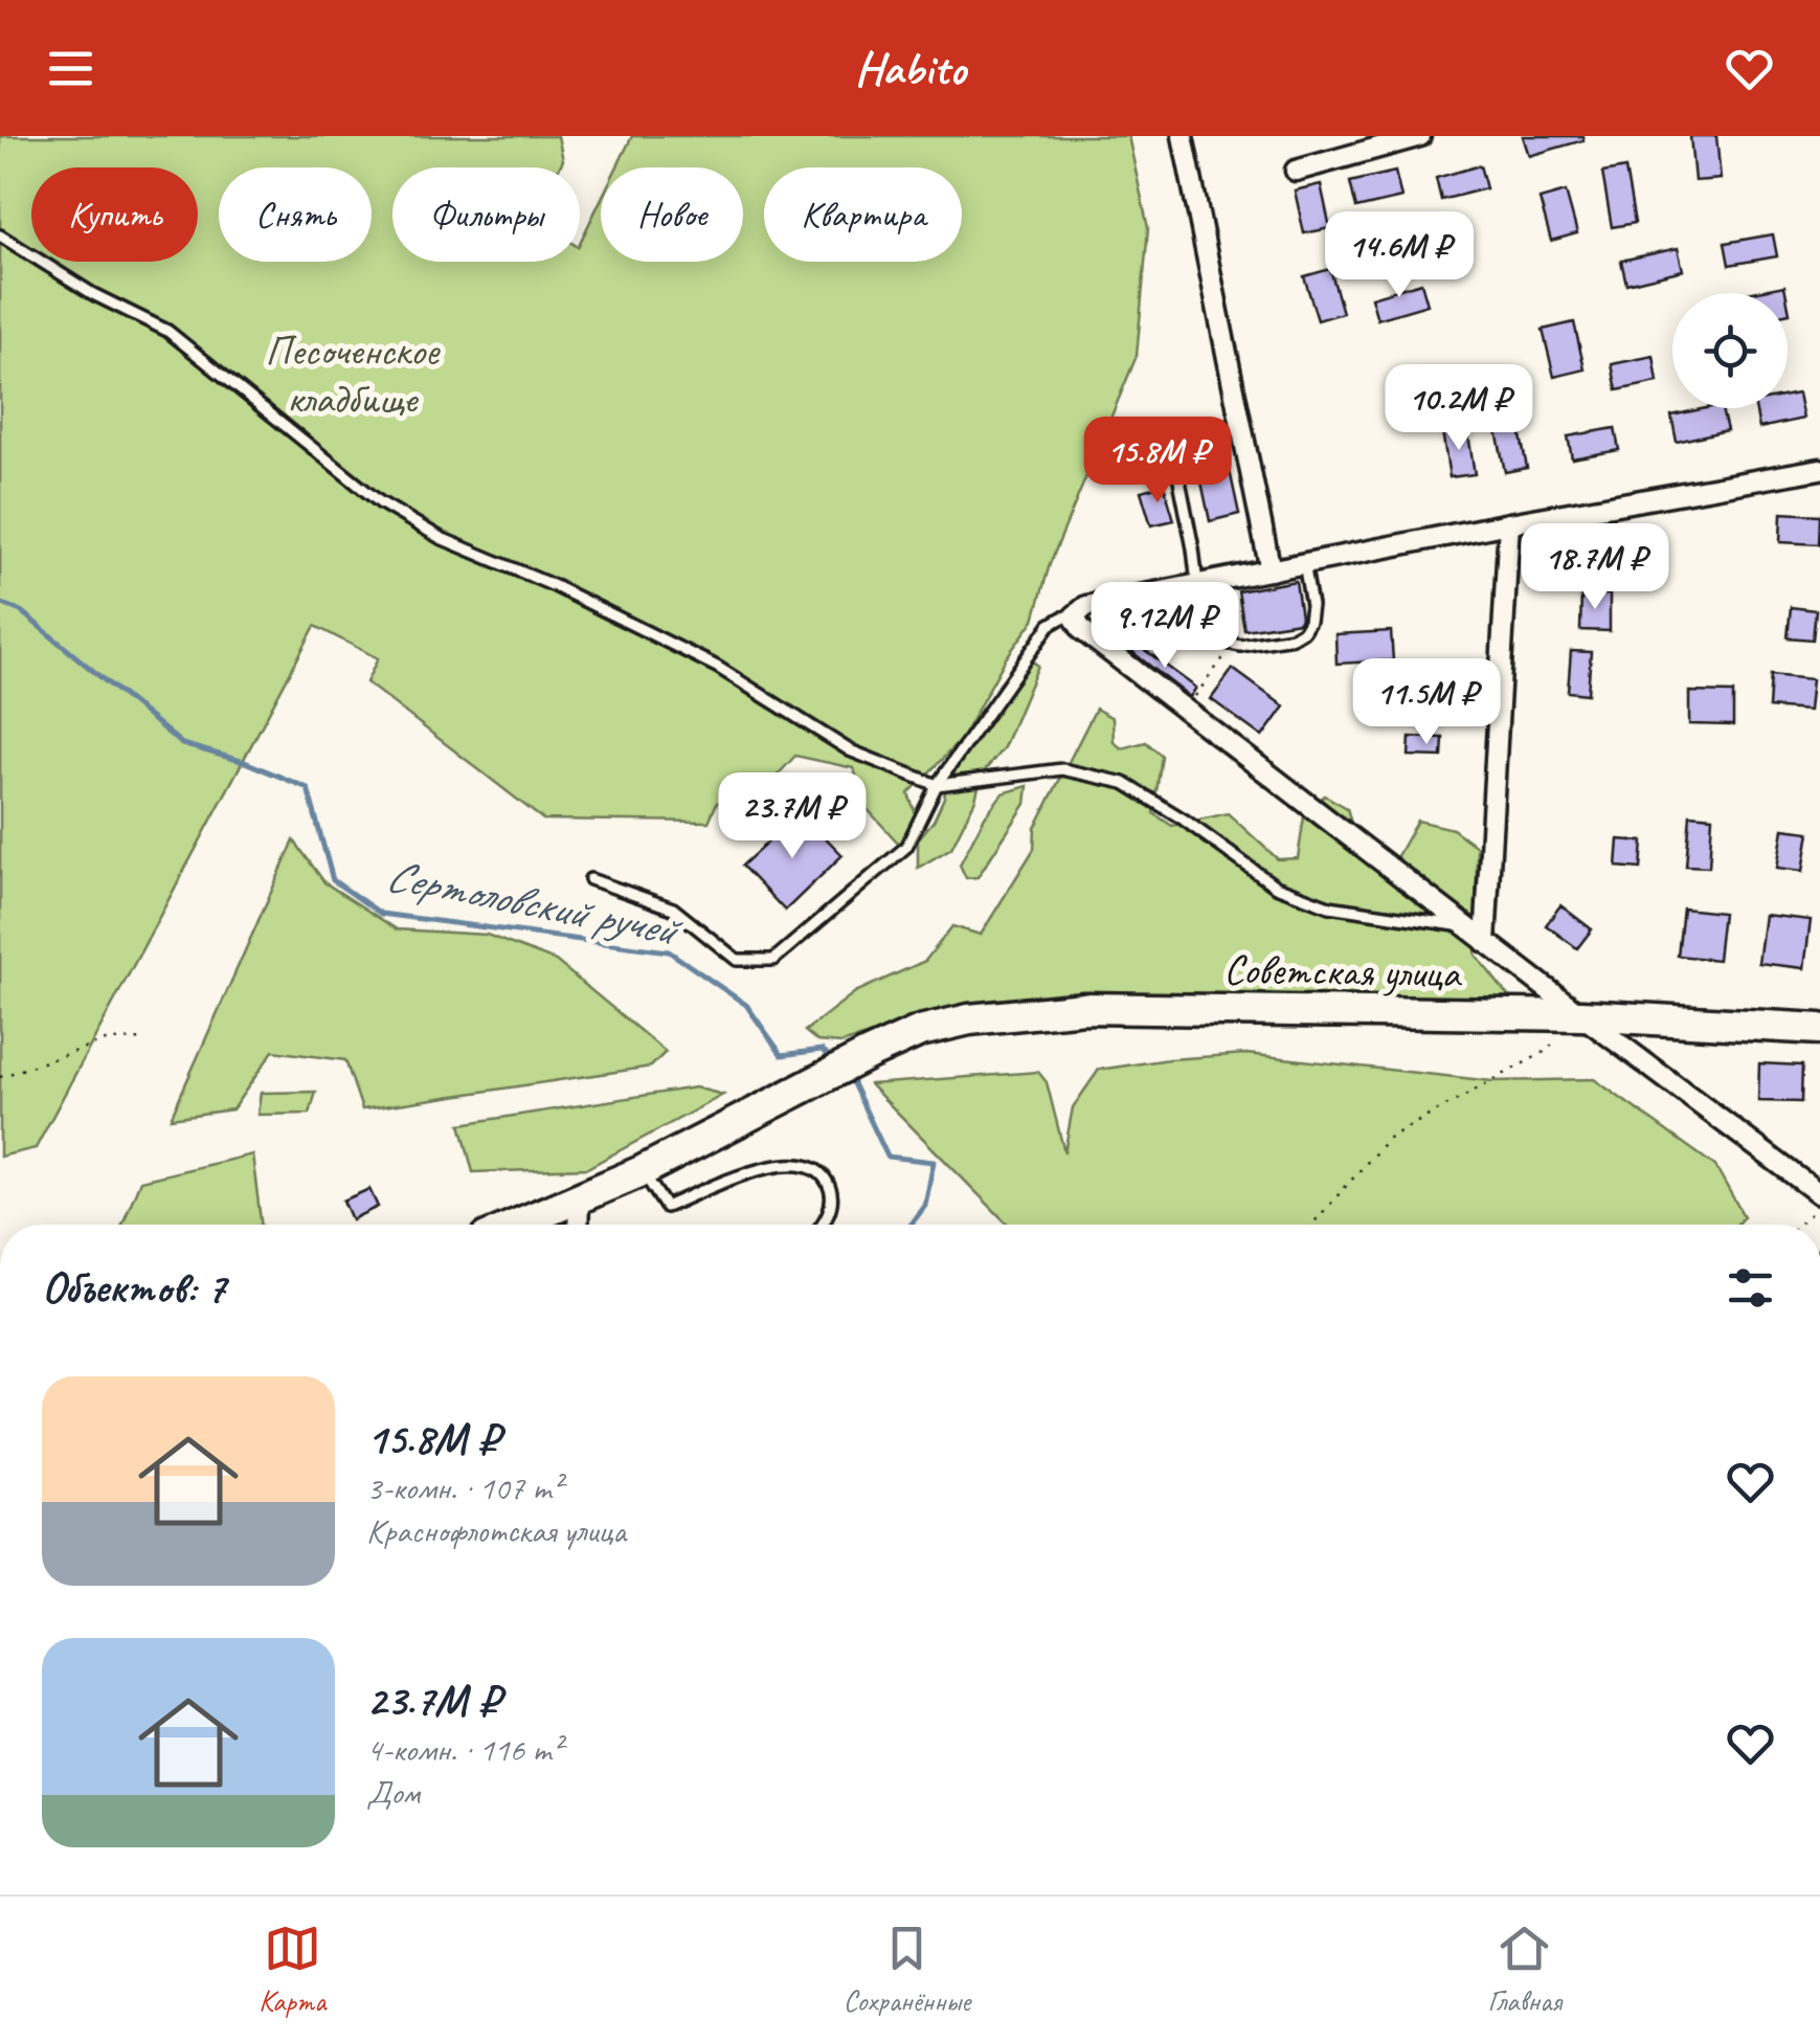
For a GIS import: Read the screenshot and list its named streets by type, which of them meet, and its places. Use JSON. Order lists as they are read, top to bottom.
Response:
{
  "streets": {
    "main road": ["Советская улица"]
  },
  "water": ["Сертоловский ручей"],
  "parks": ["Песоченское кладбище"],
  "page": {
    "header": "Habito",
    "chip": [
      "Купить",
      "Снять",
      "Фильтры",
      "Новое",
      "Квартира"
    ],
    "price": [
      "14.6M ₽",
      "10.2M ₽",
      "15.8M ₽",
      "18.7M ₽",
      "9.12M ₽",
      "11.5M ₽",
      "23.7M ₽"
    ],
    "heading": "Объектов: 7",
    "list": [
      {
        "name": "15.8M ₽",
        "note": "3-комн. · 107 m² · Краснофлотская улица"
      },
      {
        "name": "23.7M ₽",
        "note": "4-комн. · 116 m² · Дом"
      }
    ],
    "tabs": ["Карта", "Сохранённые", "Главная"]
  }
}
